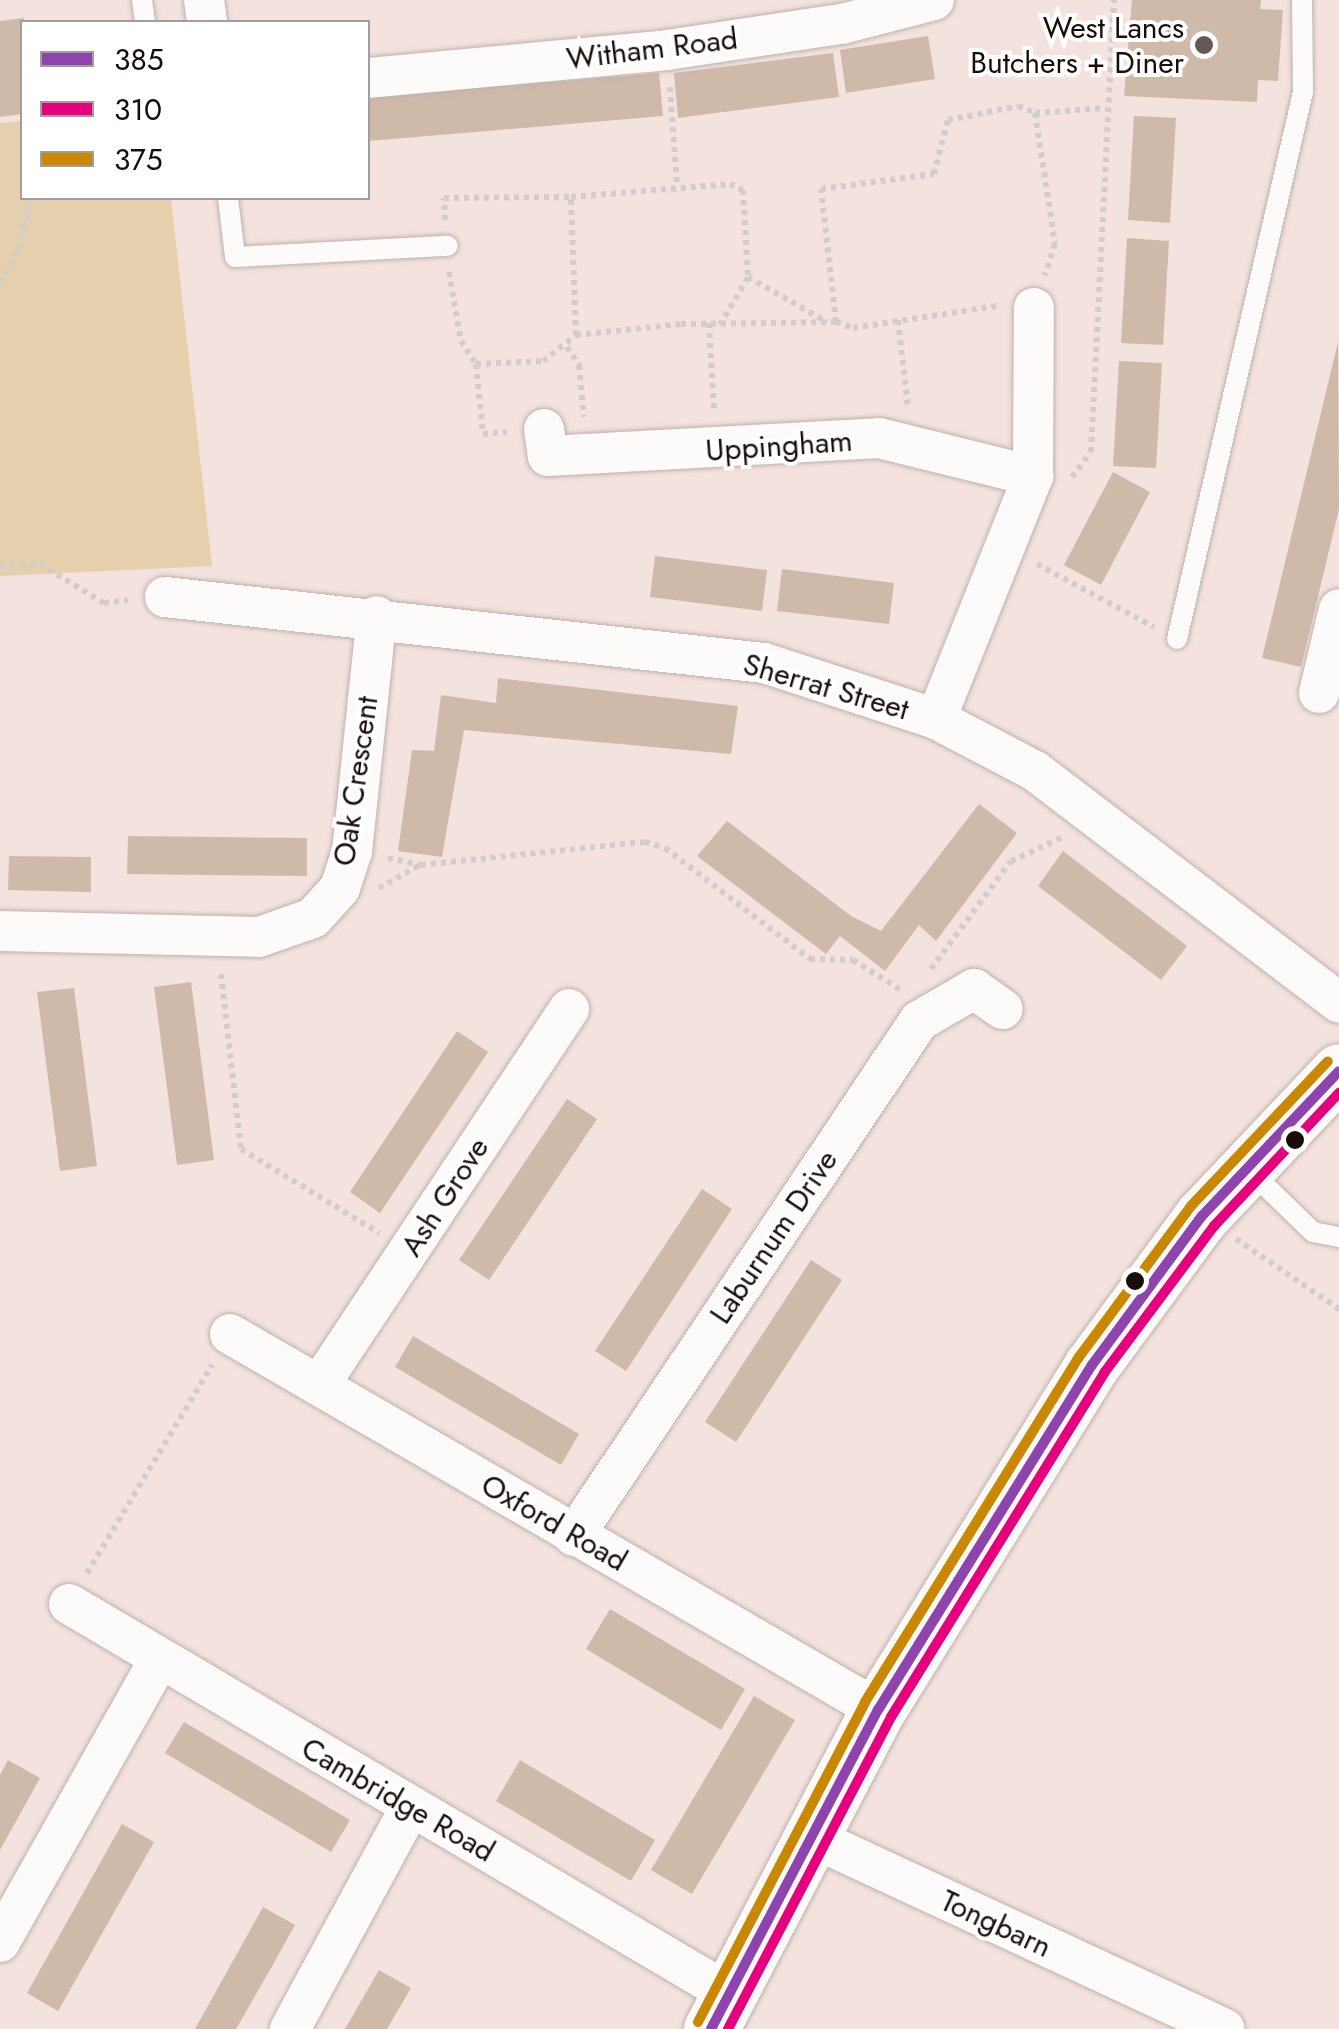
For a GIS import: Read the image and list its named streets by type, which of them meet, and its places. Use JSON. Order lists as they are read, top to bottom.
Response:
{
  "streets": {
    "street": [
      "Witham Road",
      "Uppingham",
      "Sherrat Street",
      "Oak Crescent",
      "Ash Grove",
      "Laburnum Drive",
      "Oxford Road",
      "Cambridge Road",
      "Tongbarn"
    ]
  },
  "crossings": [
    ["Sherrat Street", "Oak Crescent"],
    ["Ash Grove", "Oxford Road"],
    ["Laburnum Drive", "Oxford Road"]
  ],
  "places": ["West Lancs Butchers + Diner"],
  "lines": ["transit line 375", "transit line 385", "transit line 310"],
  "legend": ["385", "310", "375"]
}
